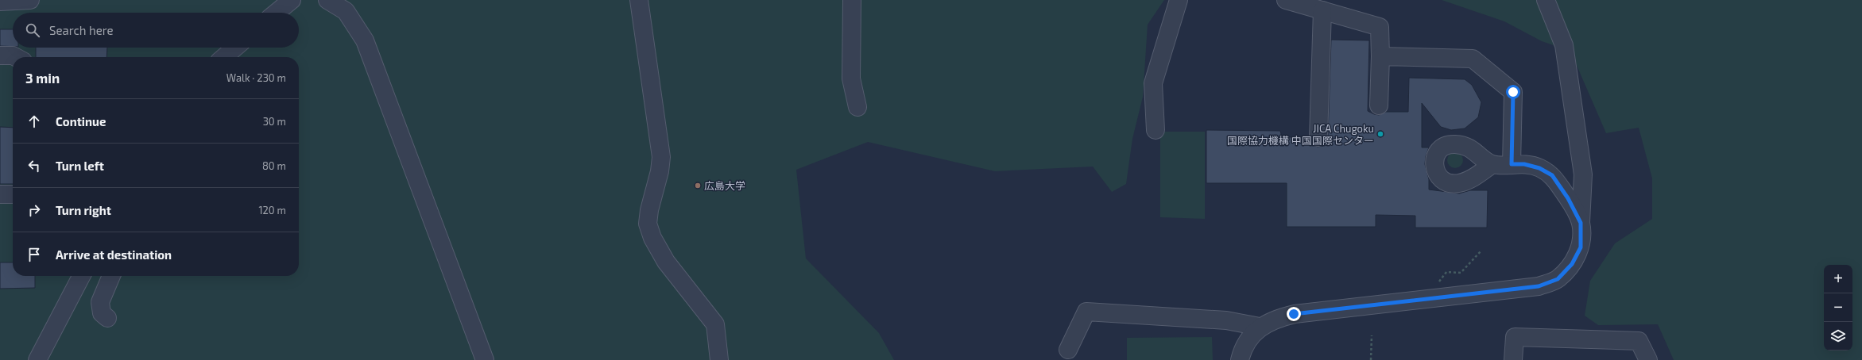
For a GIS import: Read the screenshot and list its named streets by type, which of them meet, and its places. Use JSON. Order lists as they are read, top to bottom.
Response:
{
  "places": ["JICA Chugoku 国際協力機構 中国国際センター", "広島大学"],
  "page": {
    "search": "Search here",
    "heading": ["3 min", "Walk · 230 m"],
    "list": [
      ["Continue", "30 m"],
      ["Turn left", "80 m"],
      ["Turn right", "120 m"],
      "Arrive at destination"
    ],
    "map_buttons": ["+", "−"]
  }
}
